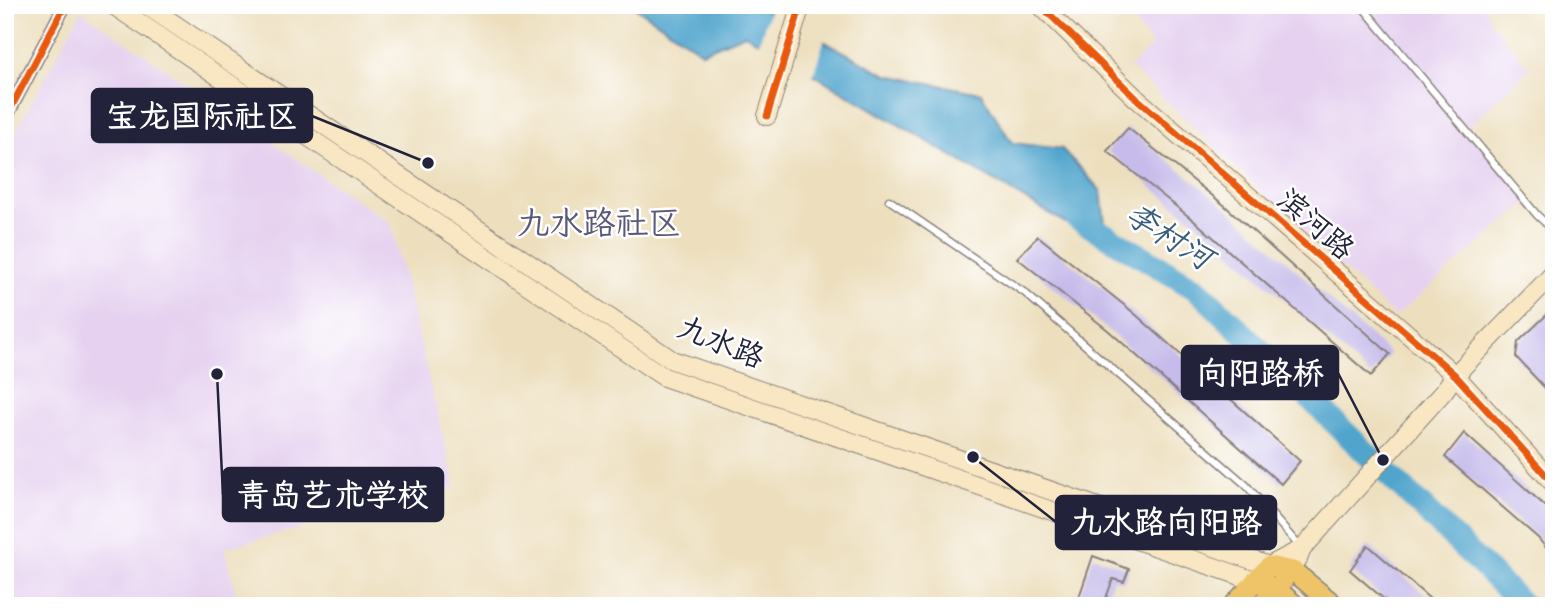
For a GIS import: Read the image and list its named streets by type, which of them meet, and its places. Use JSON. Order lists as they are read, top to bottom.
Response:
{
  "streets": {
    "main road": ["滨河路", "九水路"]
  },
  "districts": ["九水路社区"],
  "water": ["李村河"],
  "places": [
    "宝龙国际社区",
    "青岛艺术学校",
    "九水路向阳路",
    "向阳路桥"
  ]
}
